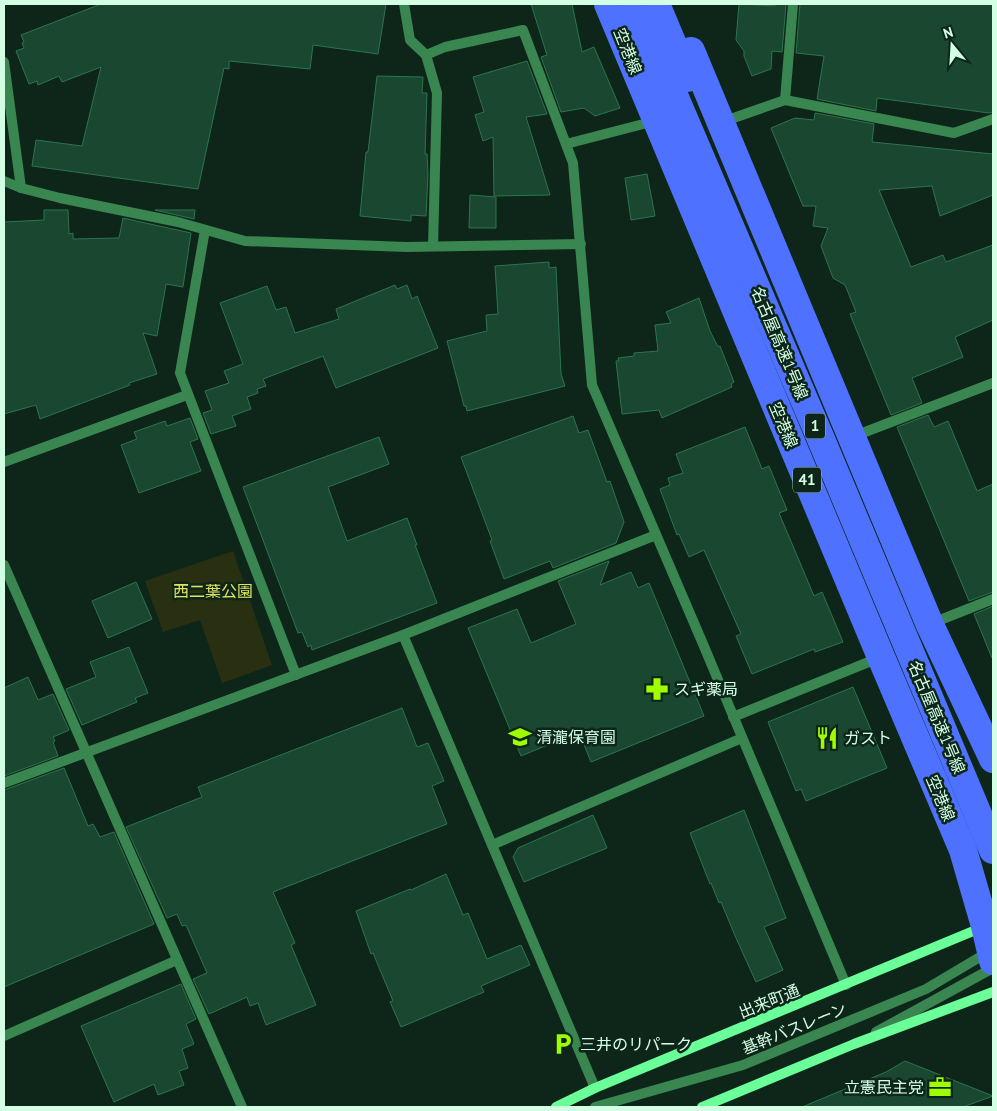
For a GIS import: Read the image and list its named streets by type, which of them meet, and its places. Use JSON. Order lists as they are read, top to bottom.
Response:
{
  "streets": {
    "highway": [
      "空港線",
      "名古屋高速1号線",
      "1",
      "41"
    ],
    "main road": ["出来町通"],
    "street": ["基幹バスレーン"]
  },
  "crossings": [
    ["空港線", "出来町通"],
    ["空港線", "基幹バスレーン"],
    ["出来町通", "基幹バスレーン"]
  ],
  "parks": ["西二葉公園"],
  "places": {
    "pharmacy": ["スギ薬局"],
    "school or university": ["清瀧保育園"],
    "restaurant": ["ガスト"],
    "parking": ["三井のリパーク"],
    "office": ["立憲民主党"]
  },
  "north": "top"
}
